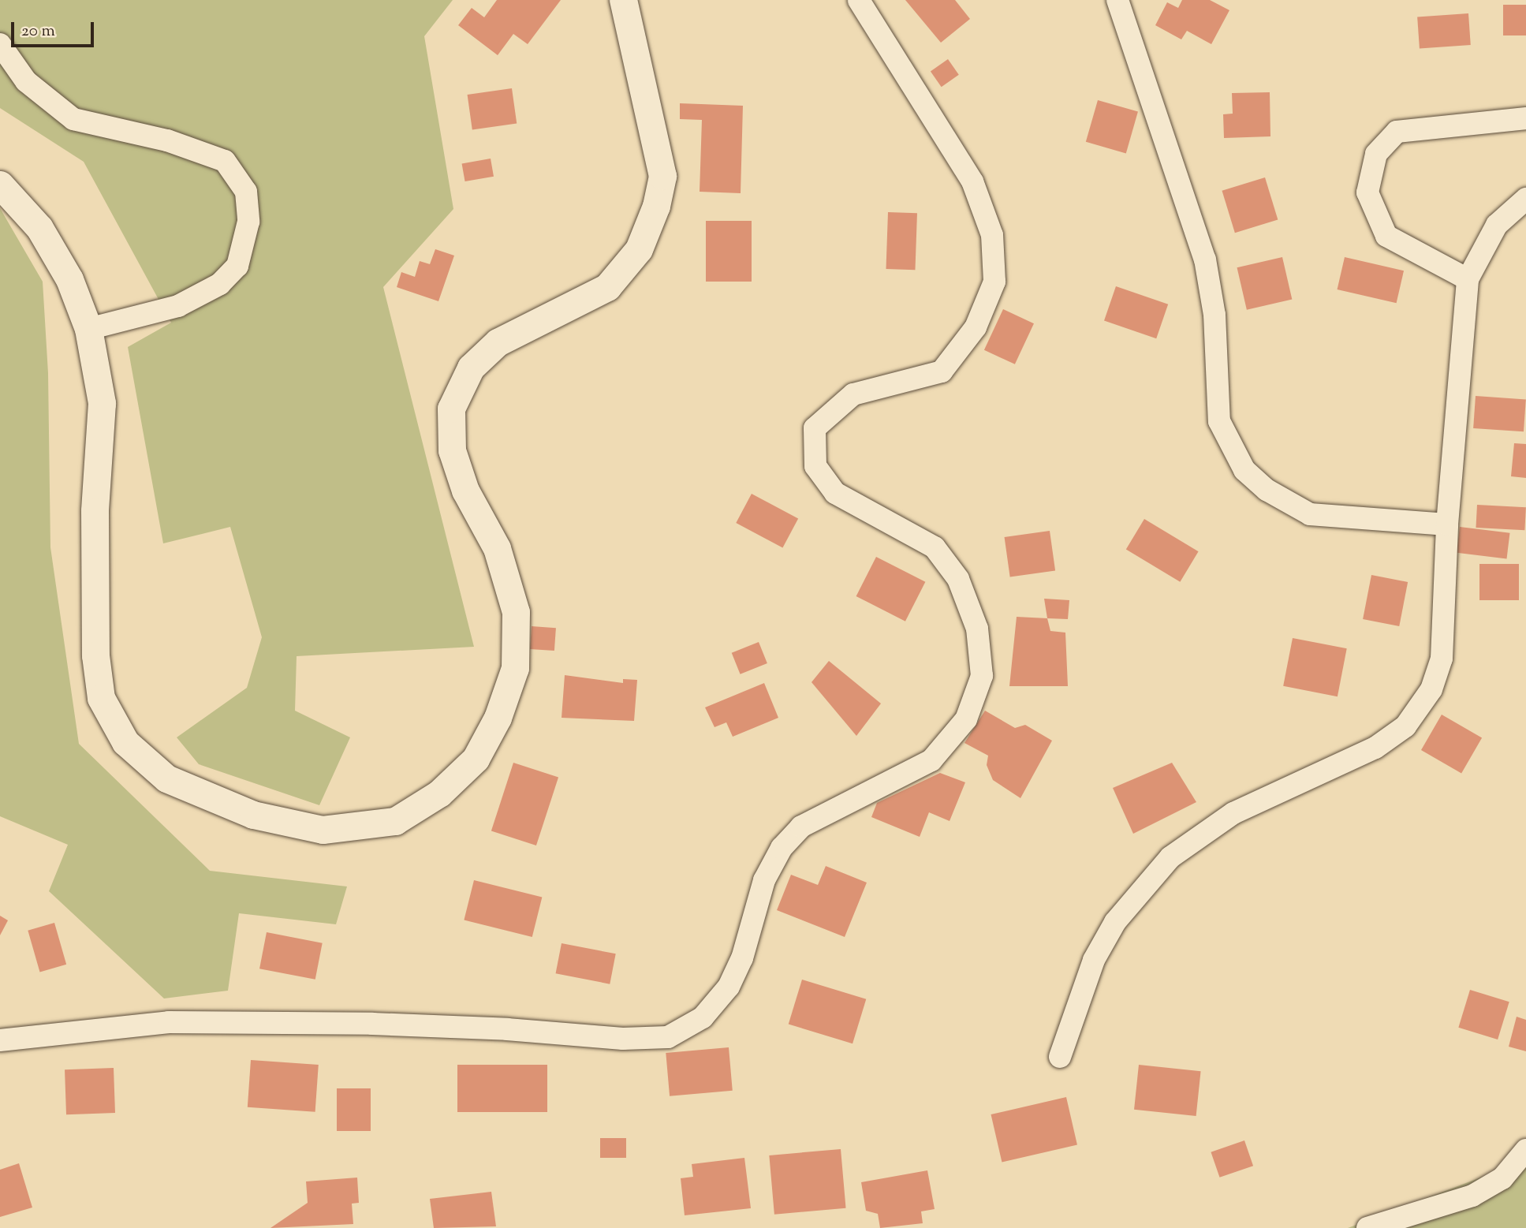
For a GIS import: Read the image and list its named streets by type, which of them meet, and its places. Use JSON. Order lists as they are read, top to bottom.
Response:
{
  "scale_bar": "20 m"
}
